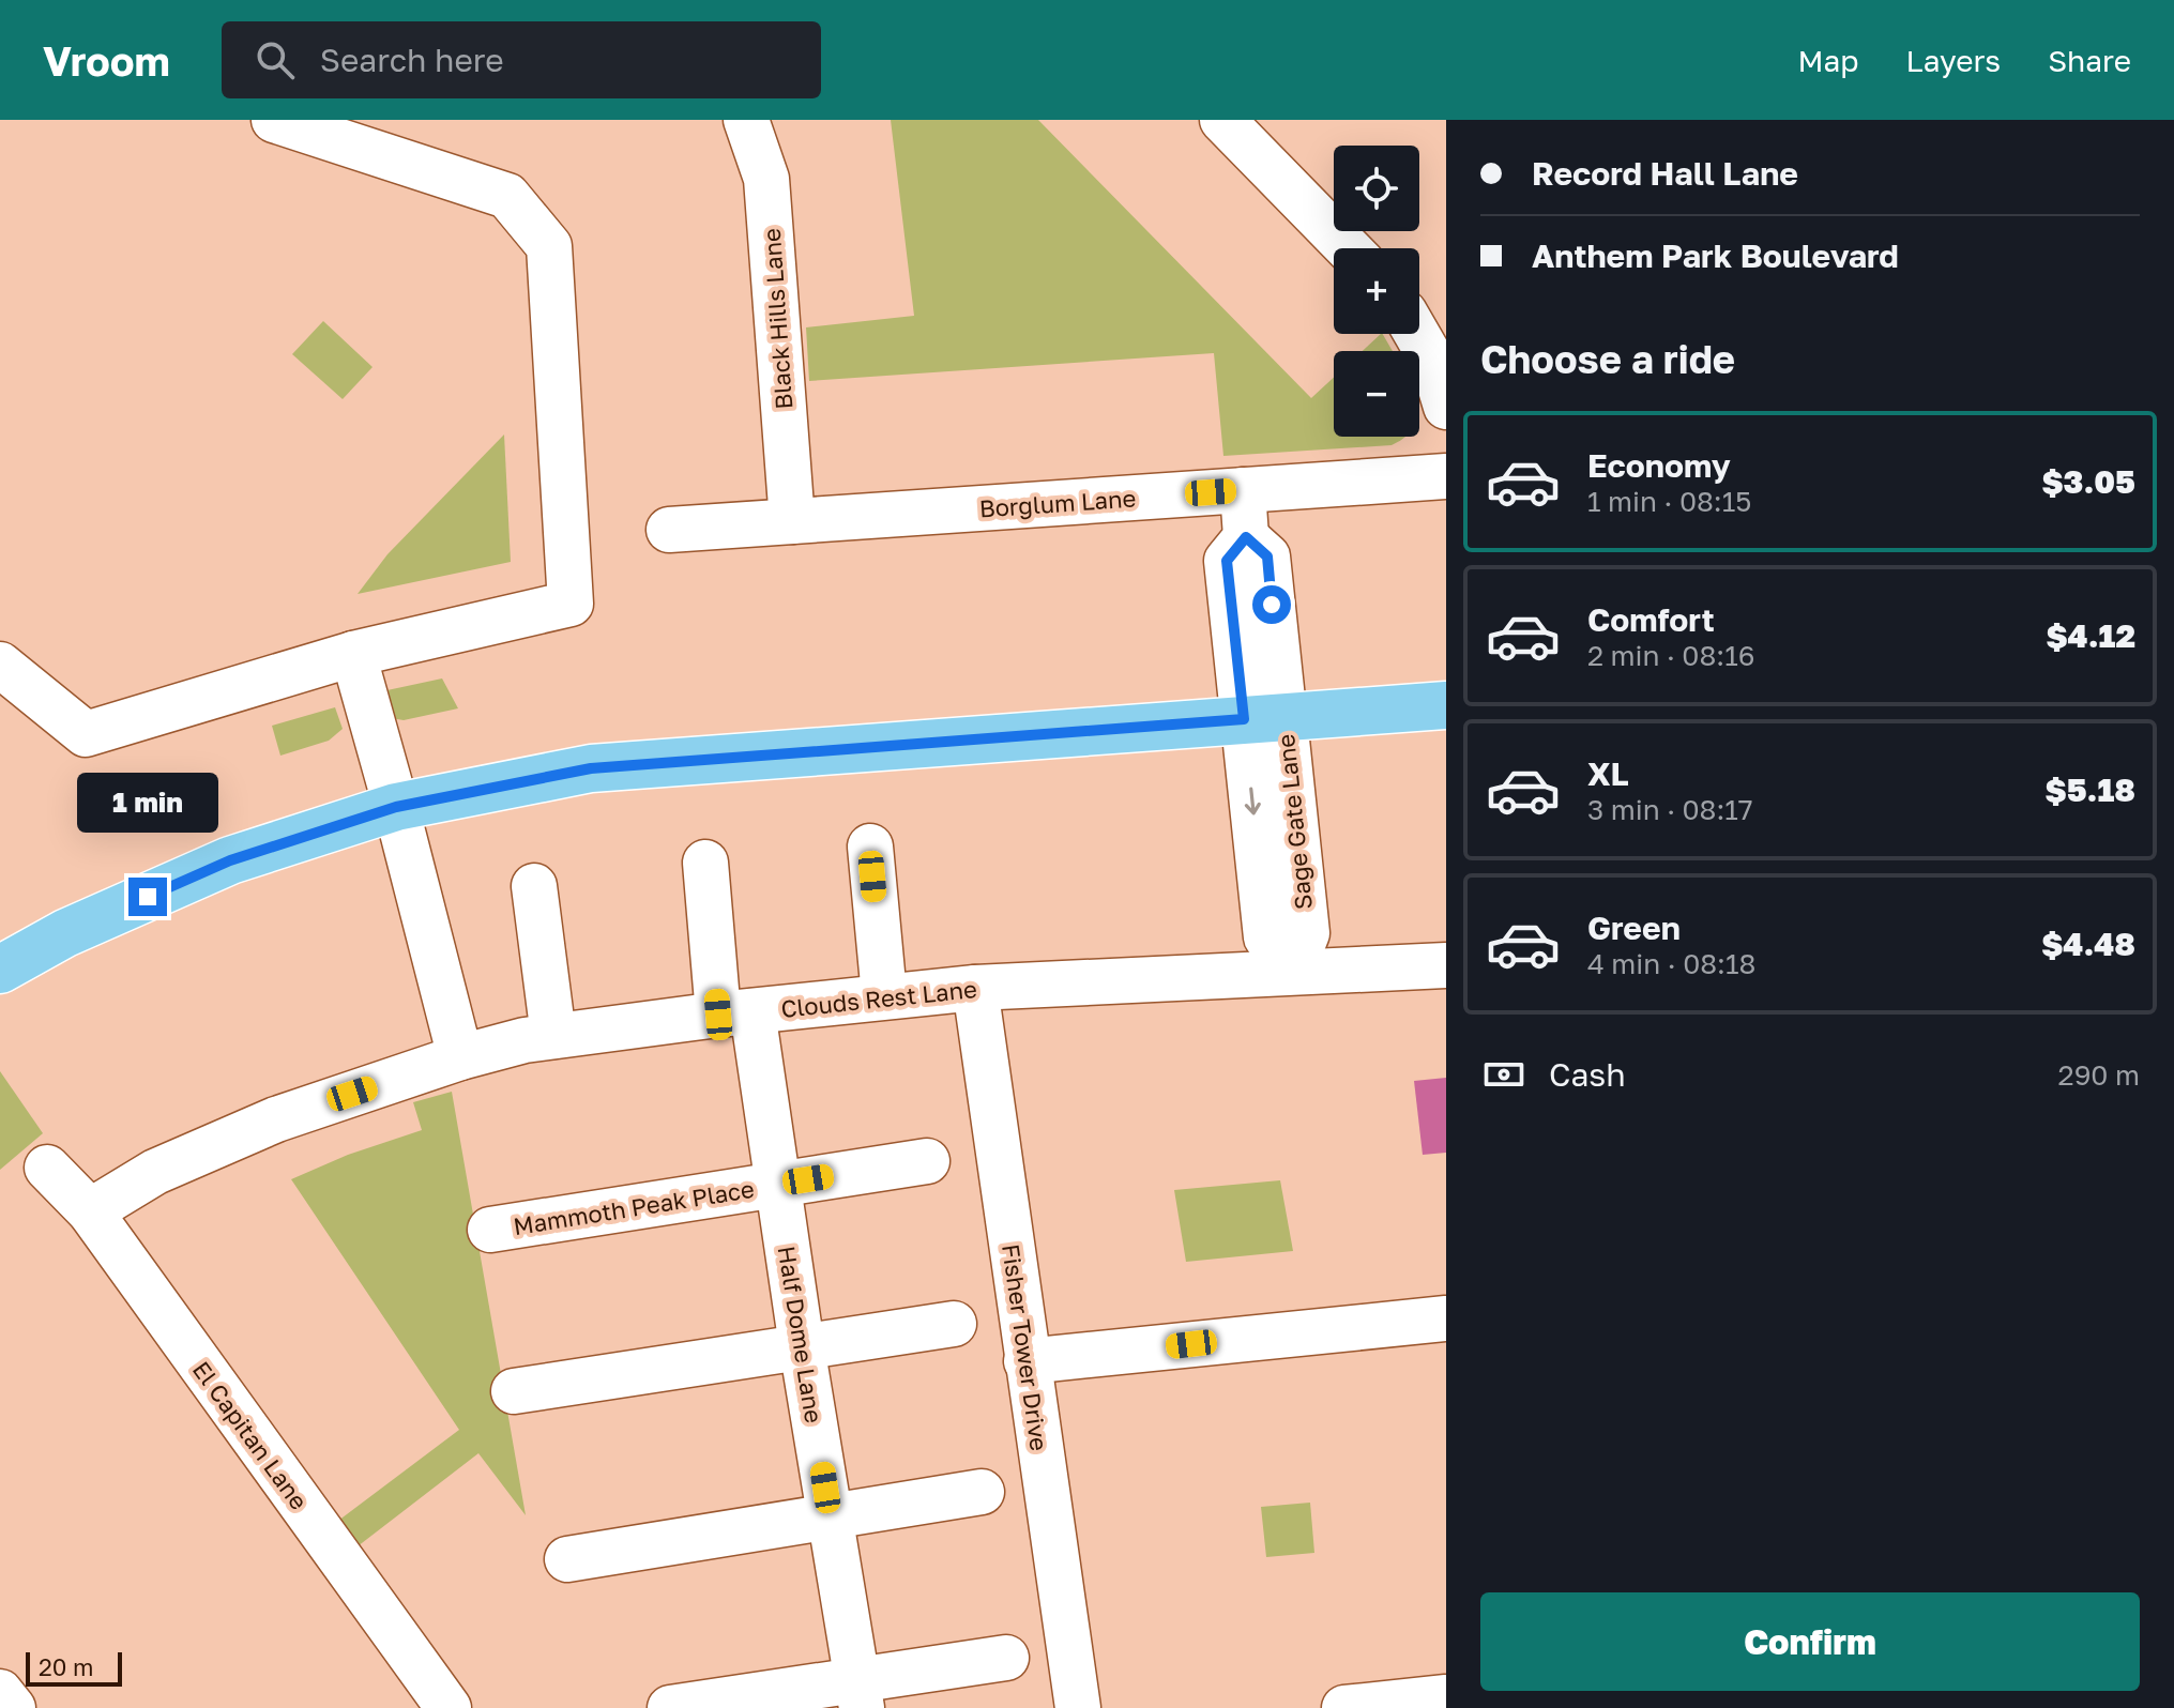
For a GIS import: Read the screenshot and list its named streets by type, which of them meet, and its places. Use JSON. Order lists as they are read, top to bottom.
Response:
{
  "streets": {
    "street": [
      "Black Hills Lane",
      "Borglum Lane",
      "Sage Gate Lane",
      "Clouds Rest Lane",
      "Mammoth Peak Place",
      "Half Dome Lane",
      "Fisher Tower Drive",
      "El Capitan Lane"
    ]
  },
  "crossings": [
    ["Black Hills Lane", "Borglum Lane"],
    ["Borglum Lane", "Sage Gate Lane"],
    ["Sage Gate Lane", "Clouds Rest Lane"],
    ["Clouds Rest Lane", "Half Dome Lane"],
    ["Clouds Rest Lane", "Fisher Tower Drive"],
    ["Clouds Rest Lane", "El Capitan Lane"],
    ["Mammoth Peak Place", "Half Dome Lane"]
  ],
  "scale_bar": "20 m",
  "page": {
    "header": "Vroom",
    "search": "Search here",
    "nav": ["Map", "Layers", "Share"],
    "banner": ["Record Hall Lane", "Anthem Park Boulevard"],
    "map_buttons": ["+", "−"],
    "heading": "Choose a ride",
    "list": [
      {
        "name": "Economy",
        "note": "1 min · 08:15",
        "value": "$3.05"
      },
      {
        "name": "Comfort",
        "note": "2 min · 08:16",
        "value": "$4.12"
      },
      {
        "name": "XL",
        "note": "3 min · 08:17",
        "value": "$5.18"
      },
      {
        "name": "Green",
        "note": "4 min · 08:18",
        "value": "$4.48"
      }
    ],
    "bubble": "1 min",
    "pay": ["Cash", "290 m"],
    "buttons": "Confirm",
    "scale": "20 m"
  }
}
